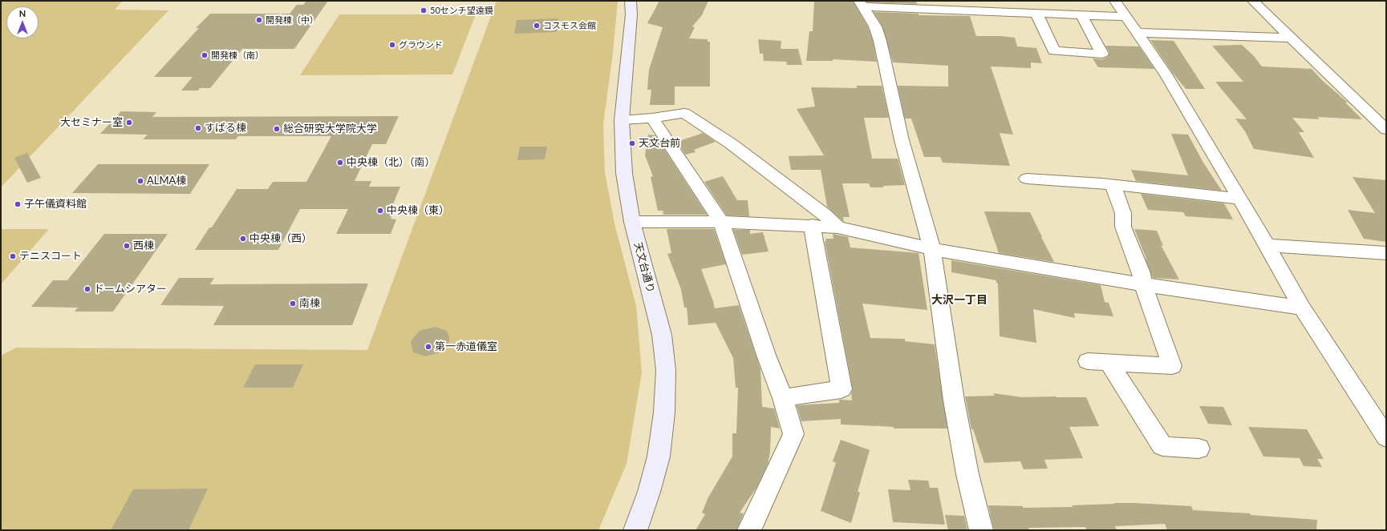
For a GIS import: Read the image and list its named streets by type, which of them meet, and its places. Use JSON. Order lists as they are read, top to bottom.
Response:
{
  "streets": {
    "main road": ["天文台通り"]
  },
  "districts": ["大沢一丁目"],
  "places": [
    "50センチ望遠鏡",
    "開発棟（中）",
    "コスモス会館",
    "グラウンド",
    "開発棟（南）",
    "大セミナー室",
    "すばる棟",
    "総合研究大学院大学",
    "天文台前",
    "中央棟（北）（南）",
    "ALMA棟",
    "子午儀資料館",
    "中央棟（東）",
    "中央棟（西）",
    "西棟",
    "テニスコート",
    "ドームシアター",
    "南棟",
    "第一赤道儀室"
  ],
  "north": "top"
}
